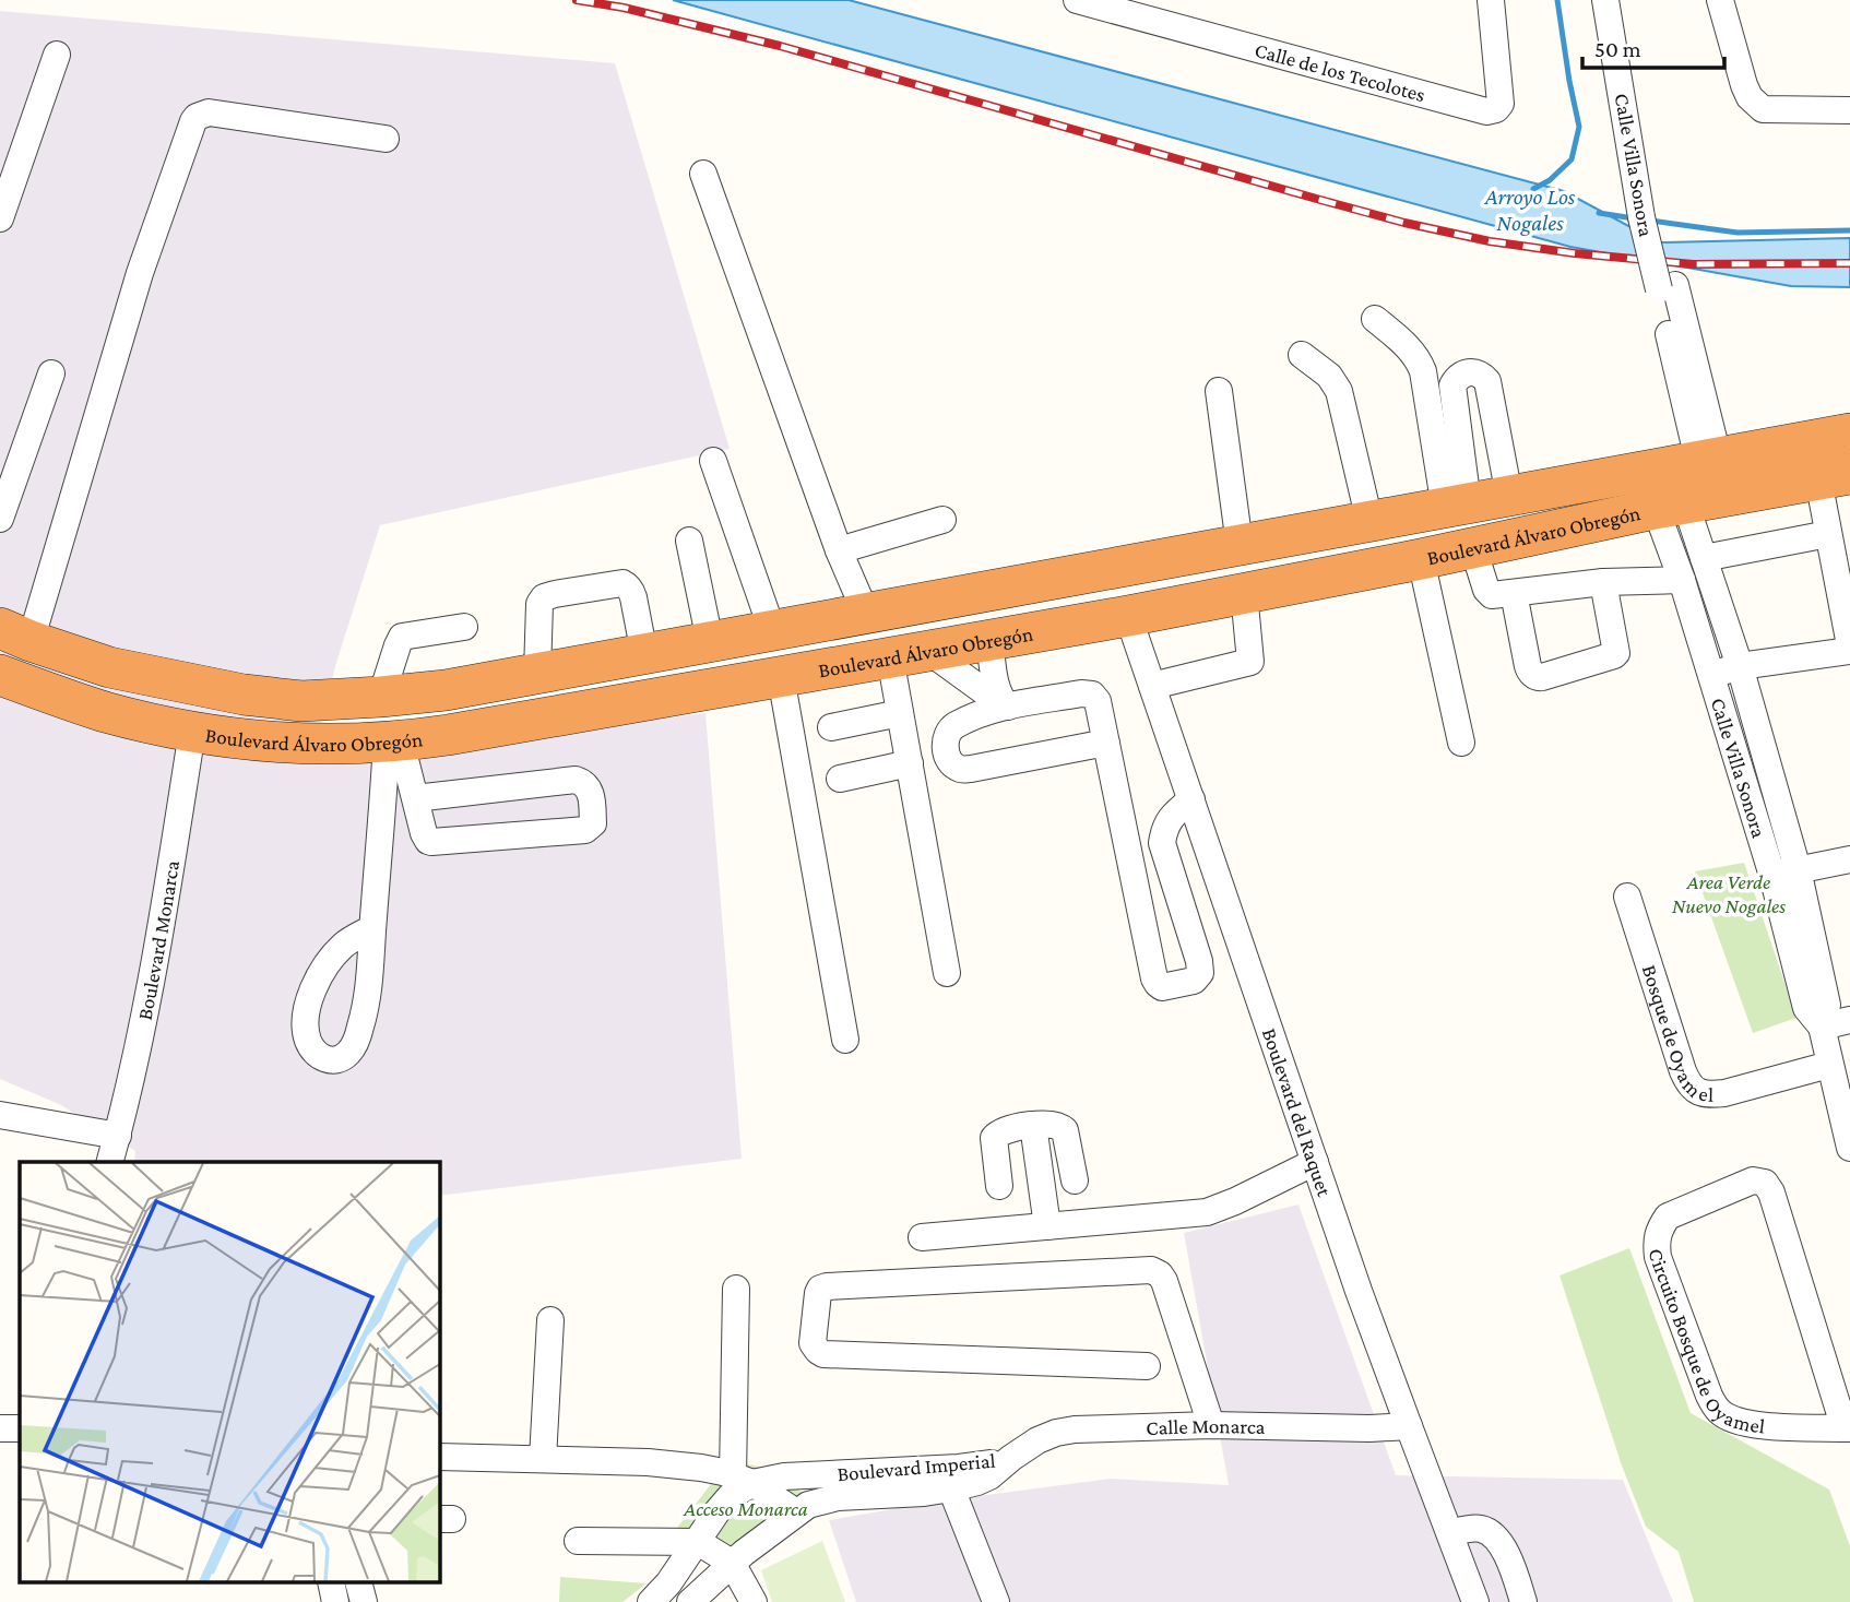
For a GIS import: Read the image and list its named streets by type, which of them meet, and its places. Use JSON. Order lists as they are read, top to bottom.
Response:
{
  "streets": {
    "highway": ["Boulevard Álvaro Obregón"],
    "street": [
      "Calle de los Tecolotes",
      "Calle Villa Sonora",
      "Boulevard Monarca",
      "Bosque de Oyamel",
      "Boulevard del Raquet",
      "Circuito Bosque de Oyamel",
      "Calle Monarca",
      "Boulevard Imperial"
    ]
  },
  "crossings": [
    ["Calle Villa Sonora", "Boulevard Álvaro Obregón"],
    ["Calle Villa Sonora", "Bosque de Oyamel"],
    ["Boulevard Álvaro Obregón", "Boulevard Monarca"],
    ["Boulevard Álvaro Obregón", "Boulevard del Raquet"],
    ["Boulevard del Raquet", "Calle Monarca"],
    ["Calle Monarca", "Boulevard Imperial"]
  ],
  "water": ["Arroyo Los Nogales"],
  "parks": ["Area Verde Nuevo Nogales", "Acceso Monarca"],
  "scale_bar": "50 m"
}
